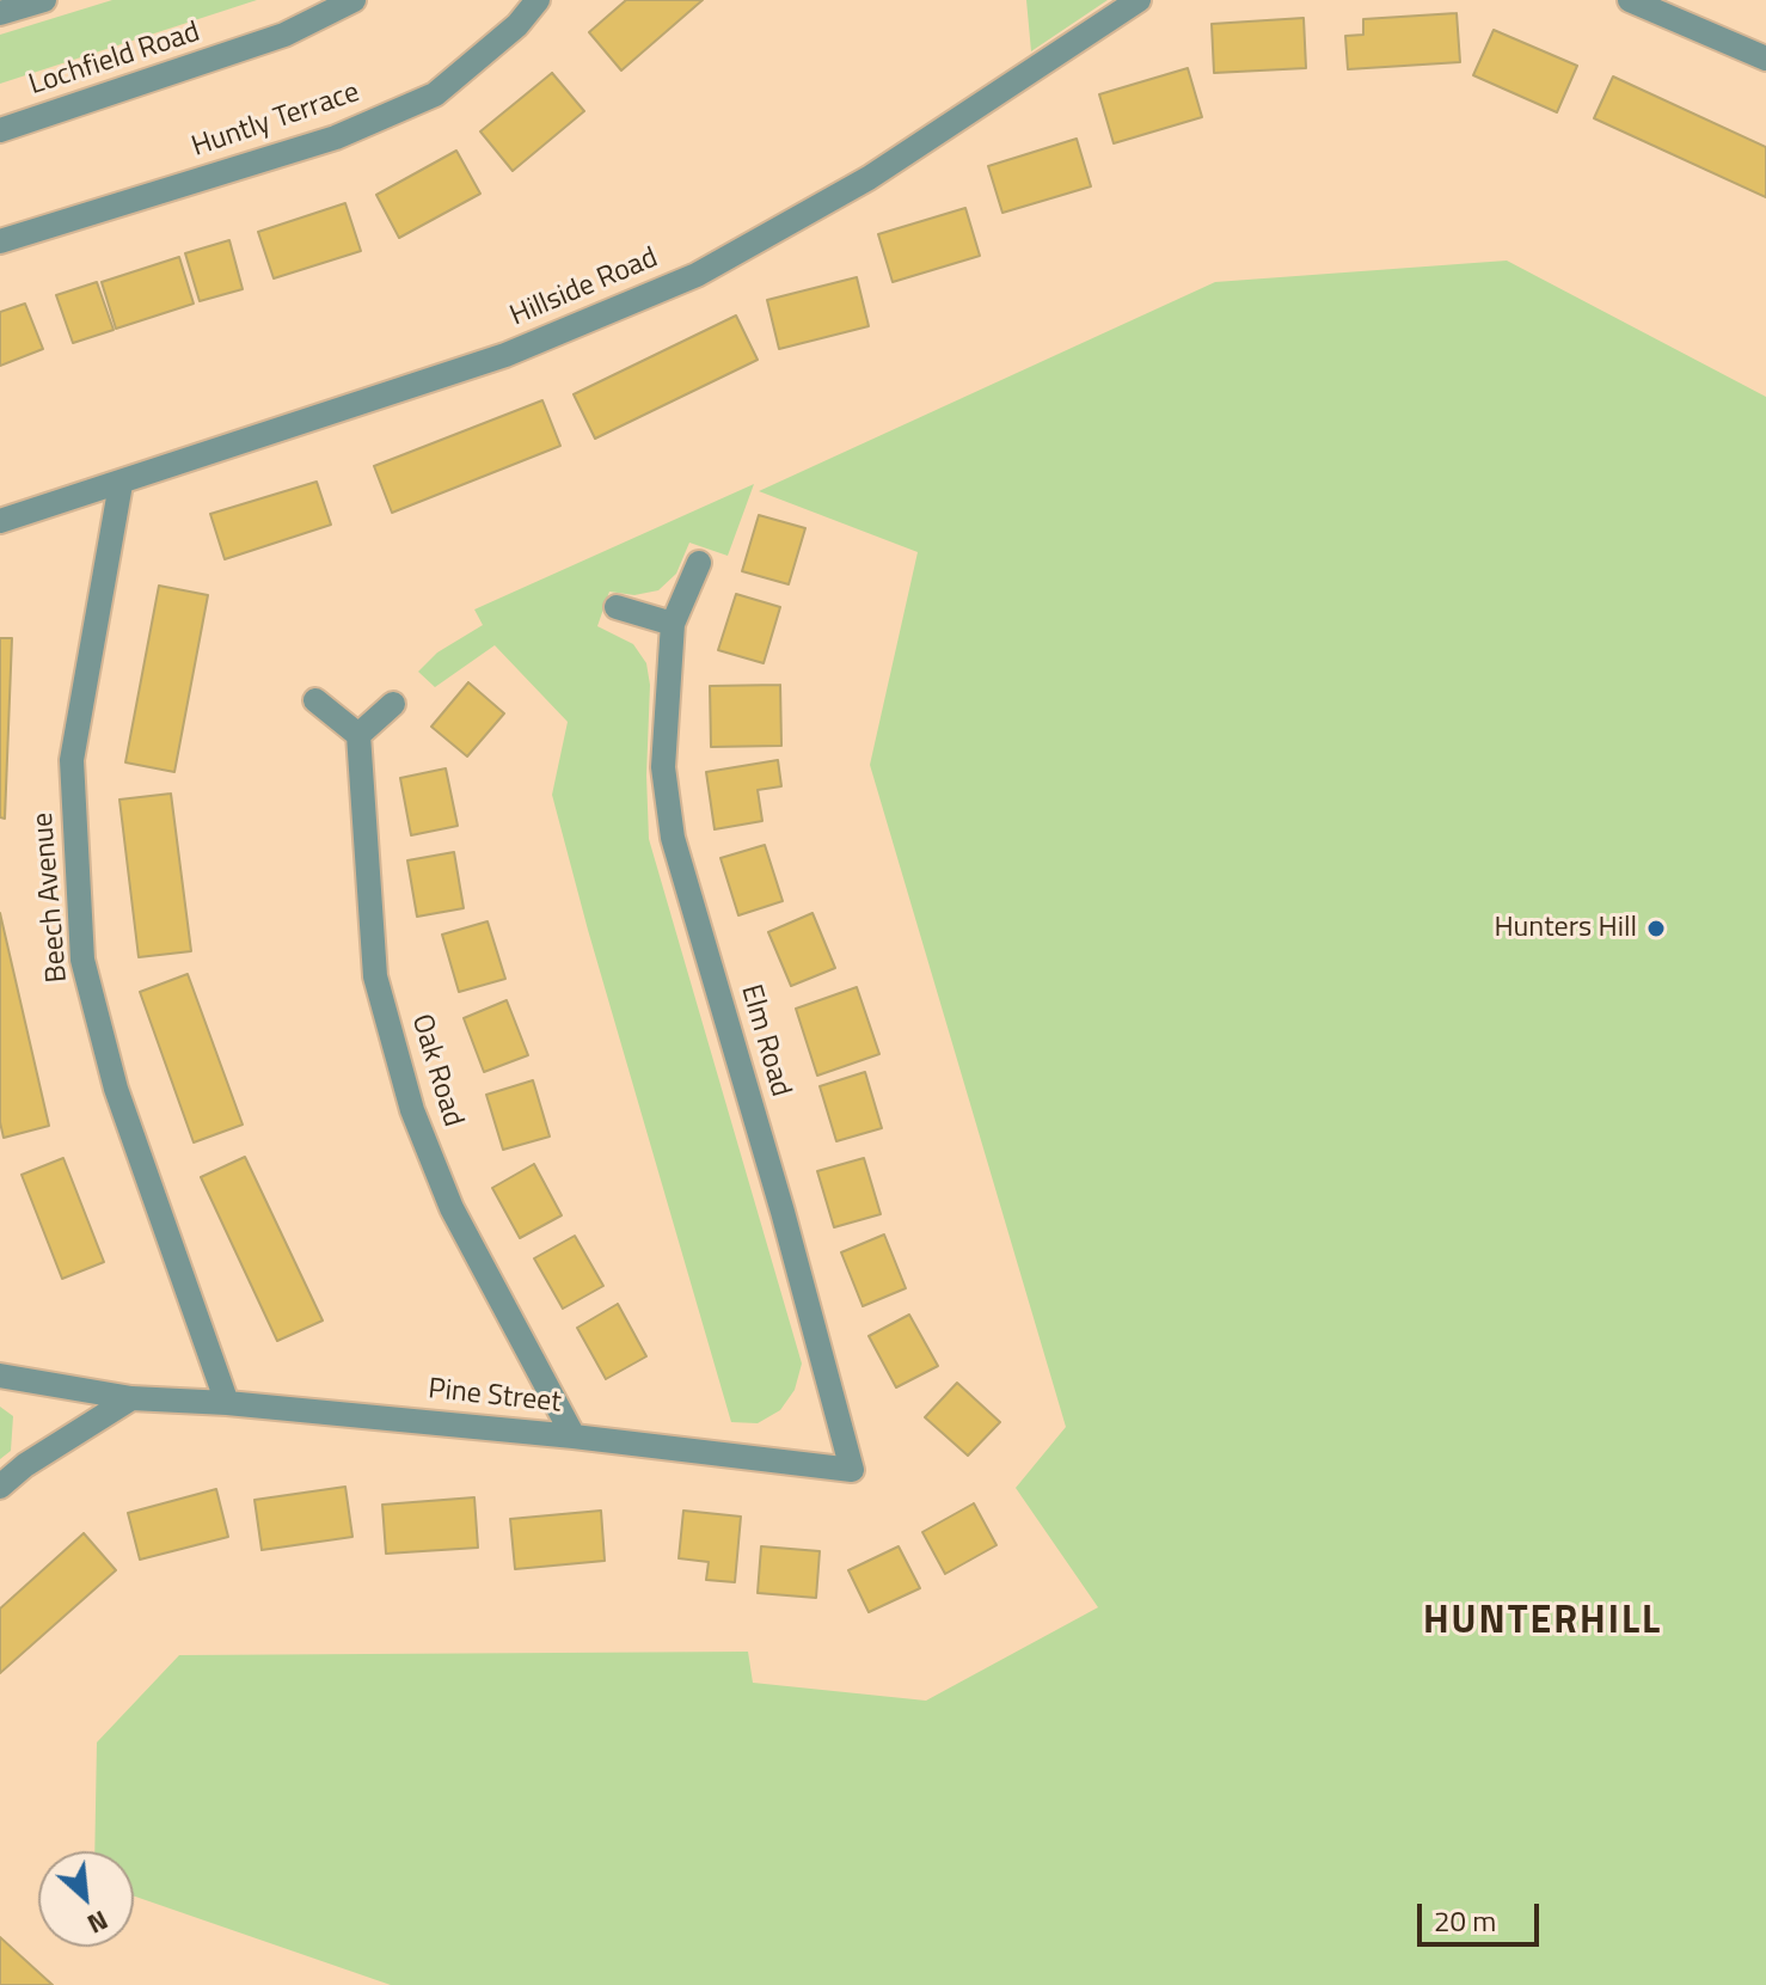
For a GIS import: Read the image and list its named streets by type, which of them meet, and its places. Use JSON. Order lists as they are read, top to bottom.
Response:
{
  "streets": {
    "street": [
      "Lochfield Road",
      "Huntly Terrace",
      "Hillside Road",
      "Beech Avenue",
      "Elm Road",
      "Oak Road",
      "Pine Street"
    ]
  },
  "crossings": [
    ["Hillside Road", "Beech Avenue"],
    ["Beech Avenue", "Pine Street"],
    ["Elm Road", "Pine Street"],
    ["Oak Road", "Pine Street"]
  ],
  "districts": ["HUNTERHILL"],
  "places": ["Hunters Hill"],
  "scale_bar": "20 m",
  "north": "bottom right"
}
